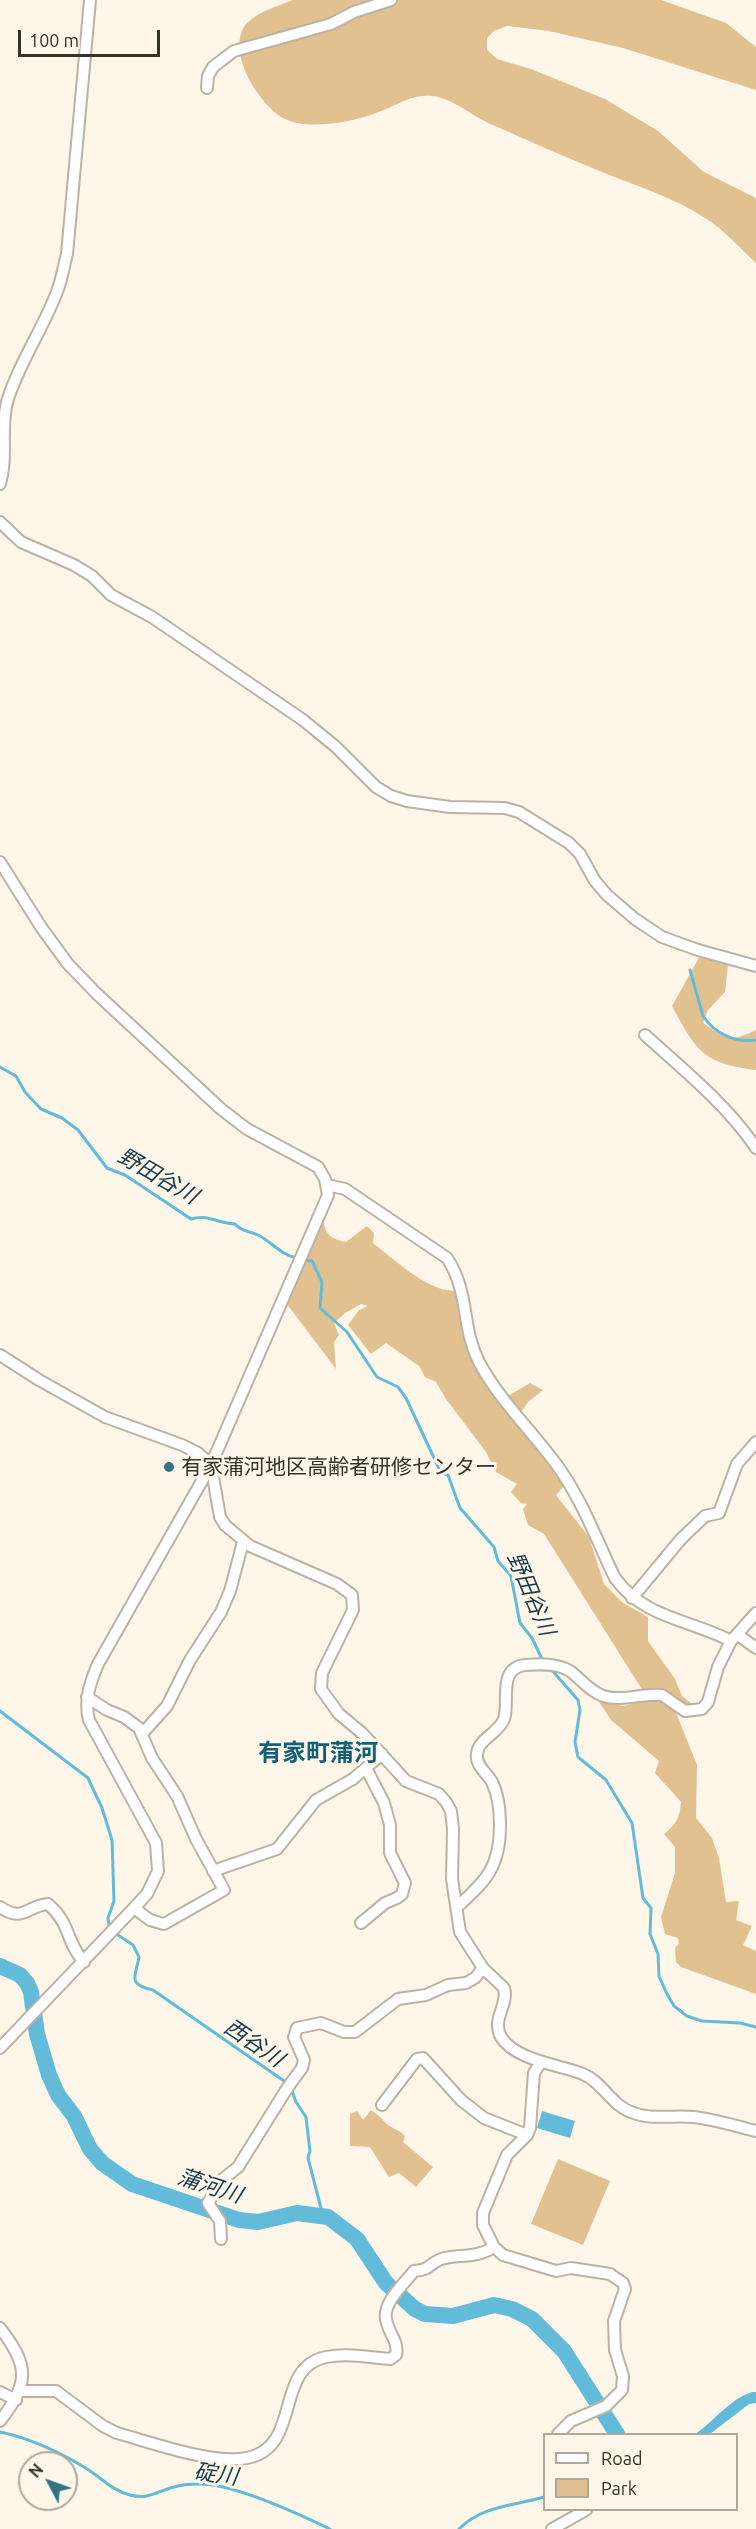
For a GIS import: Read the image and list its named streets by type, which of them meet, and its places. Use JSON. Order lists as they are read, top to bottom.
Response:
{
  "districts": ["有家町蒲河"],
  "water": [
    "野田谷川",
    "西谷川",
    "蒲河川",
    "碇川"
  ],
  "places": ["有家蒲河地区高齢者研修センター"],
  "legend": ["Road", "Park"],
  "scale_bar": "100 m",
  "north": "top left"
}
